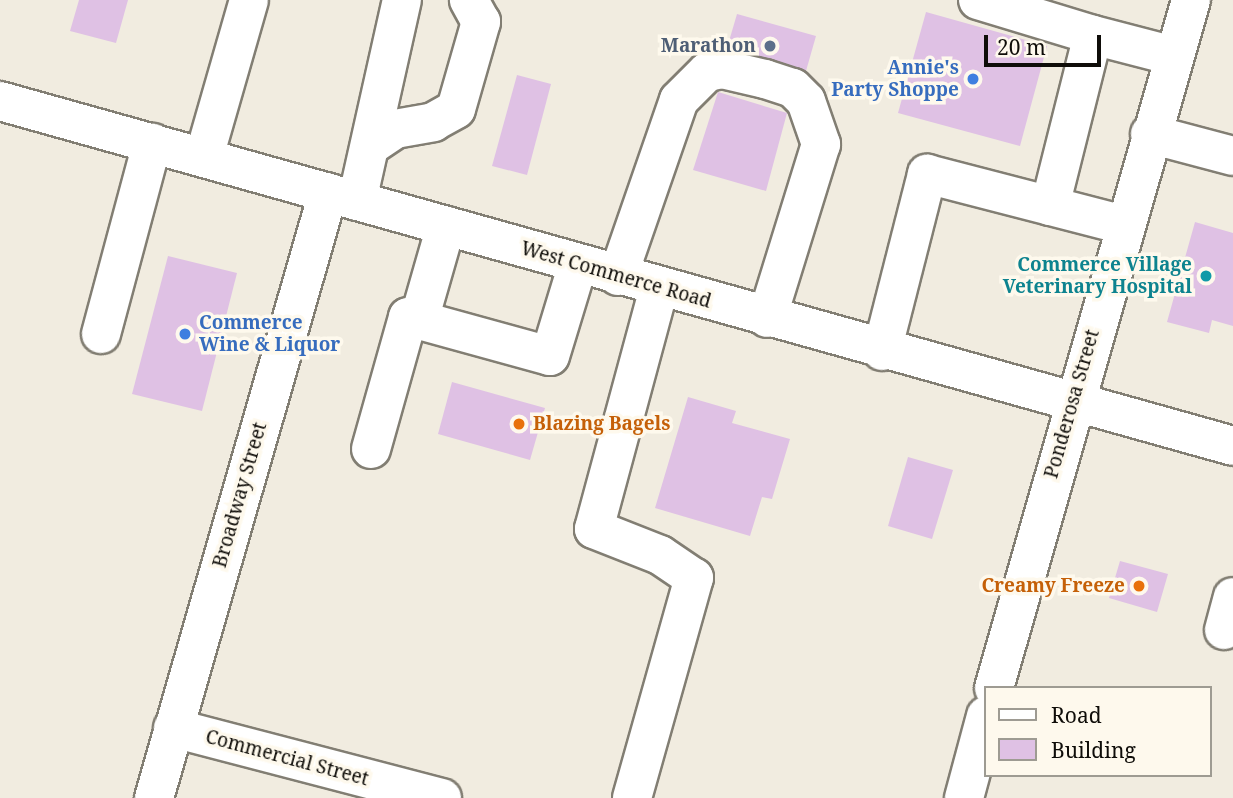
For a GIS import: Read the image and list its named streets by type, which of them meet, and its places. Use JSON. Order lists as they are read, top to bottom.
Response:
{
  "streets": {
    "street": [
      "West Commerce Road",
      "Ponderosa Street",
      "Broadway Street",
      "Commercial Street"
    ]
  },
  "crossings": [
    ["West Commerce Road", "Ponderosa Street"],
    ["West Commerce Road", "Broadway Street"],
    ["Broadway Street", "Commercial Street"]
  ],
  "places": [
    "Marathon",
    "Annie's Party Shoppe",
    "Commerce Village Veterinary Hospital",
    "Commerce Wine & Liquor",
    "Blazing Bagels",
    "Creamy Freeze"
  ],
  "legend": ["Road", "Building"],
  "scale_bar": "20 m"
}
